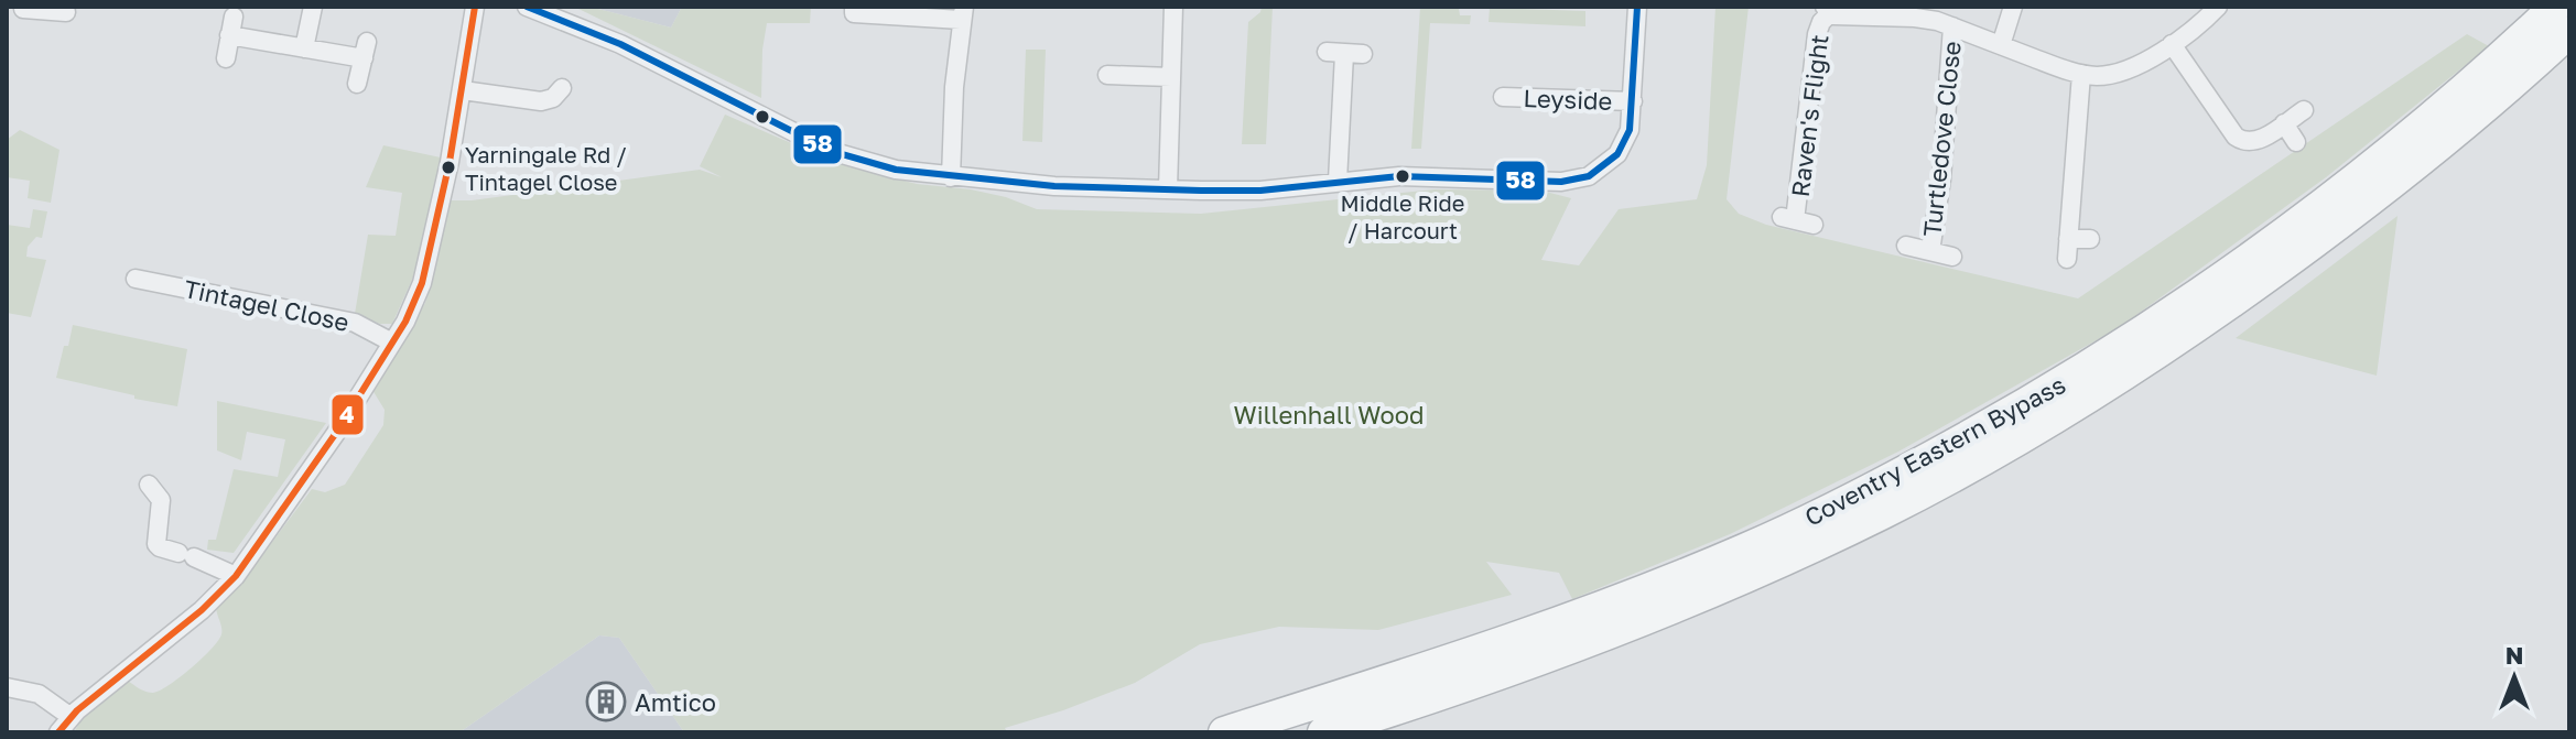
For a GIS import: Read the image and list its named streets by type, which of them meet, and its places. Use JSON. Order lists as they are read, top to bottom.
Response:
{
  "streets": {
    "highway": ["Coventry Eastern Bypass"],
    "street": [
      "Leyside",
      "Raven's Flight",
      "Turtledove Close",
      "Tintagel Close"
    ]
  },
  "parks": ["Willenhall Wood"],
  "places": {
    "other": ["Yarningale Rd / Tintagel Close", "Middle Ride / Harcourt"],
    "building": ["Amtico"]
  },
  "lines": ["transit line 58", "transit line 4"],
  "north": "top"
}
